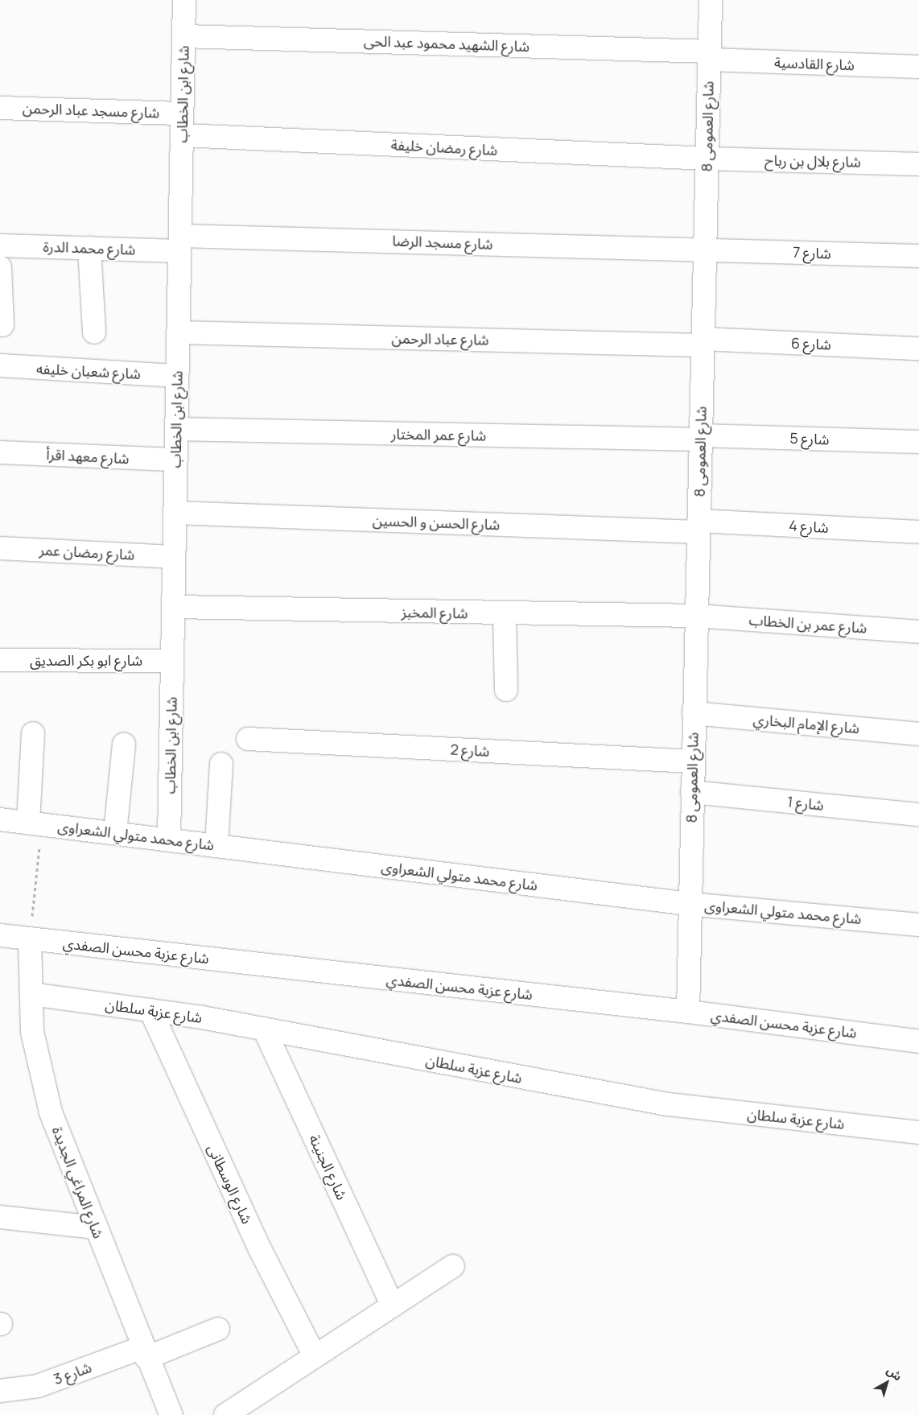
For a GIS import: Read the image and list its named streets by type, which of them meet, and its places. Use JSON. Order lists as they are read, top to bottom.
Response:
{
  "streets": {
    "street": [
      "شارع الشهيد محمود عبد الحى",
      "شارع القادسية",
      "شارع ابن الخطاب",
      "شارع مسجد عباد الرحمن",
      "شارع العمومى 8",
      "شارع رمضان خليفة",
      "شارع بلال بن رباح",
      "شارع مسجد الرضا",
      "شارع محمد الدرة",
      "شارع 7",
      "شارع عباد الرحمن",
      "شارع 6",
      "شارع شعبان خليفه",
      "شارع عمر المختار",
      "شارع 5",
      "شارع معهد اقرأ",
      "شارع الحسن و الحسين",
      "شارع 4",
      "شارع رمضان عمر",
      "شارع المخبز",
      "شارع عمر بن الخطاب",
      "شارع ابو بكر الصديق",
      "شارع الإمام البخاري",
      "شارع 2",
      "شارع 1",
      "شارع محمد متولي الشعراوى",
      "شارع عزبة محسن الصفدي",
      "شارع عزبة سلطان",
      "شارع الجنينة",
      "شارع المراغي الجديدة",
      "شارع الوسطانى",
      "شارع 3"
    ]
  },
  "crossings": [
    ["شارع الشهيد محمود عبد الحى", "شارع القادسية"],
    ["شارع الشهيد محمود عبد الحى", "شارع ابن الخطاب"],
    ["شارع الشهيد محمود عبد الحى", "شارع العمومى 8"],
    ["شارع القادسية", "شارع العمومى 8"],
    ["شارع ابن الخطاب", "شارع مسجد عباد الرحمن"],
    ["شارع ابن الخطاب", "شارع رمضان خليفة"],
    ["شارع ابن الخطاب", "شارع مسجد الرضا"],
    ["شارع ابن الخطاب", "شارع محمد الدرة"],
    ["شارع ابن الخطاب", "شارع عباد الرحمن"],
    ["شارع ابن الخطاب", "شارع شعبان خليفه"],
    ["شارع ابن الخطاب", "شارع عمر المختار"],
    ["شارع ابن الخطاب", "شارع معهد اقرأ"],
    ["شارع ابن الخطاب", "شارع الحسن و الحسين"],
    ["شارع ابن الخطاب", "شارع رمضان عمر"],
    ["شارع ابن الخطاب", "شارع المخبز"],
    ["شارع ابن الخطاب", "شارع ابو بكر الصديق"],
    ["شارع ابن الخطاب", "شارع محمد متولي الشعراوى"],
    ["شارع العمومى 8", "شارع رمضان خليفة"],
    ["شارع العمومى 8", "شارع بلال بن رباح"],
    ["شارع العمومى 8", "شارع مسجد الرضا"],
    ["شارع العمومى 8", "شارع 7"],
    ["شارع العمومى 8", "شارع عباد الرحمن"],
    ["شارع العمومى 8", "شارع 6"],
    ["شارع العمومى 8", "شارع عمر المختار"],
    ["شارع العمومى 8", "شارع 5"],
    ["شارع العمومى 8", "شارع الحسن و الحسين"],
    ["شارع العمومى 8", "شارع 4"],
    ["شارع العمومى 8", "شارع المخبز"],
    ["شارع العمومى 8", "شارع عمر بن الخطاب"],
    ["شارع العمومى 8", "شارع الإمام البخاري"],
    ["شارع العمومى 8", "شارع 2"],
    ["شارع العمومى 8", "شارع 1"],
    ["شارع العمومى 8", "شارع محمد متولي الشعراوى"],
    ["شارع العمومى 8", "شارع عزبة محسن الصفدي"],
    ["شارع رمضان خليفة", "شارع بلال بن رباح"],
    ["شارع مسجد الرضا", "شارع محمد الدرة"],
    ["شارع مسجد الرضا", "شارع 7"],
    ["شارع عباد الرحمن", "شارع 6"],
    ["شارع عمر المختار", "شارع 5"],
    ["شارع الحسن و الحسين", "شارع 4"],
    ["شارع المخبز", "شارع عمر بن الخطاب"],
    ["شارع عزبة محسن الصفدي", "شارع المراغي الجديدة"],
    ["شارع عزبة سلطان", "شارع الجنينة"],
    ["شارع عزبة سلطان", "شارع المراغي الجديدة"],
    ["شارع عزبة سلطان", "شارع الوسطانى"],
    ["شارع المراغي الجديدة", "شارع 3"]
  ],
  "north": "top right"
}
